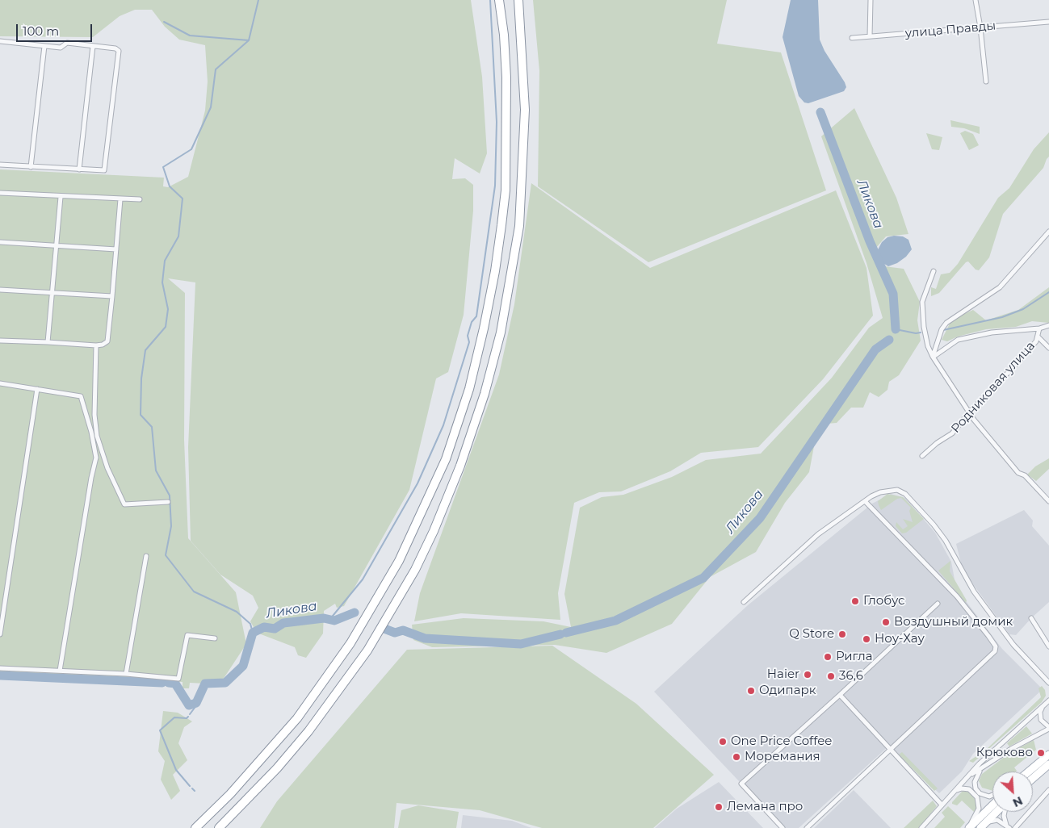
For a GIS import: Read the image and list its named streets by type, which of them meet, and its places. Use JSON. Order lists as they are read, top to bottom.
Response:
{
  "streets": {
    "street": ["улица Правды", "Родниковая улица"]
  },
  "water": ["Ликова"],
  "places": [
    "Глобус",
    "Воздушный домик",
    "Q Store",
    "Ноу-Хау",
    "Ригла",
    "Haier",
    "36,6",
    "Одипарк",
    "One Price Coffee",
    "Крюково",
    "Моремания",
    "Лемана про"
  ],
  "scale_bar": "100 m",
  "north": "bottom right"
}
